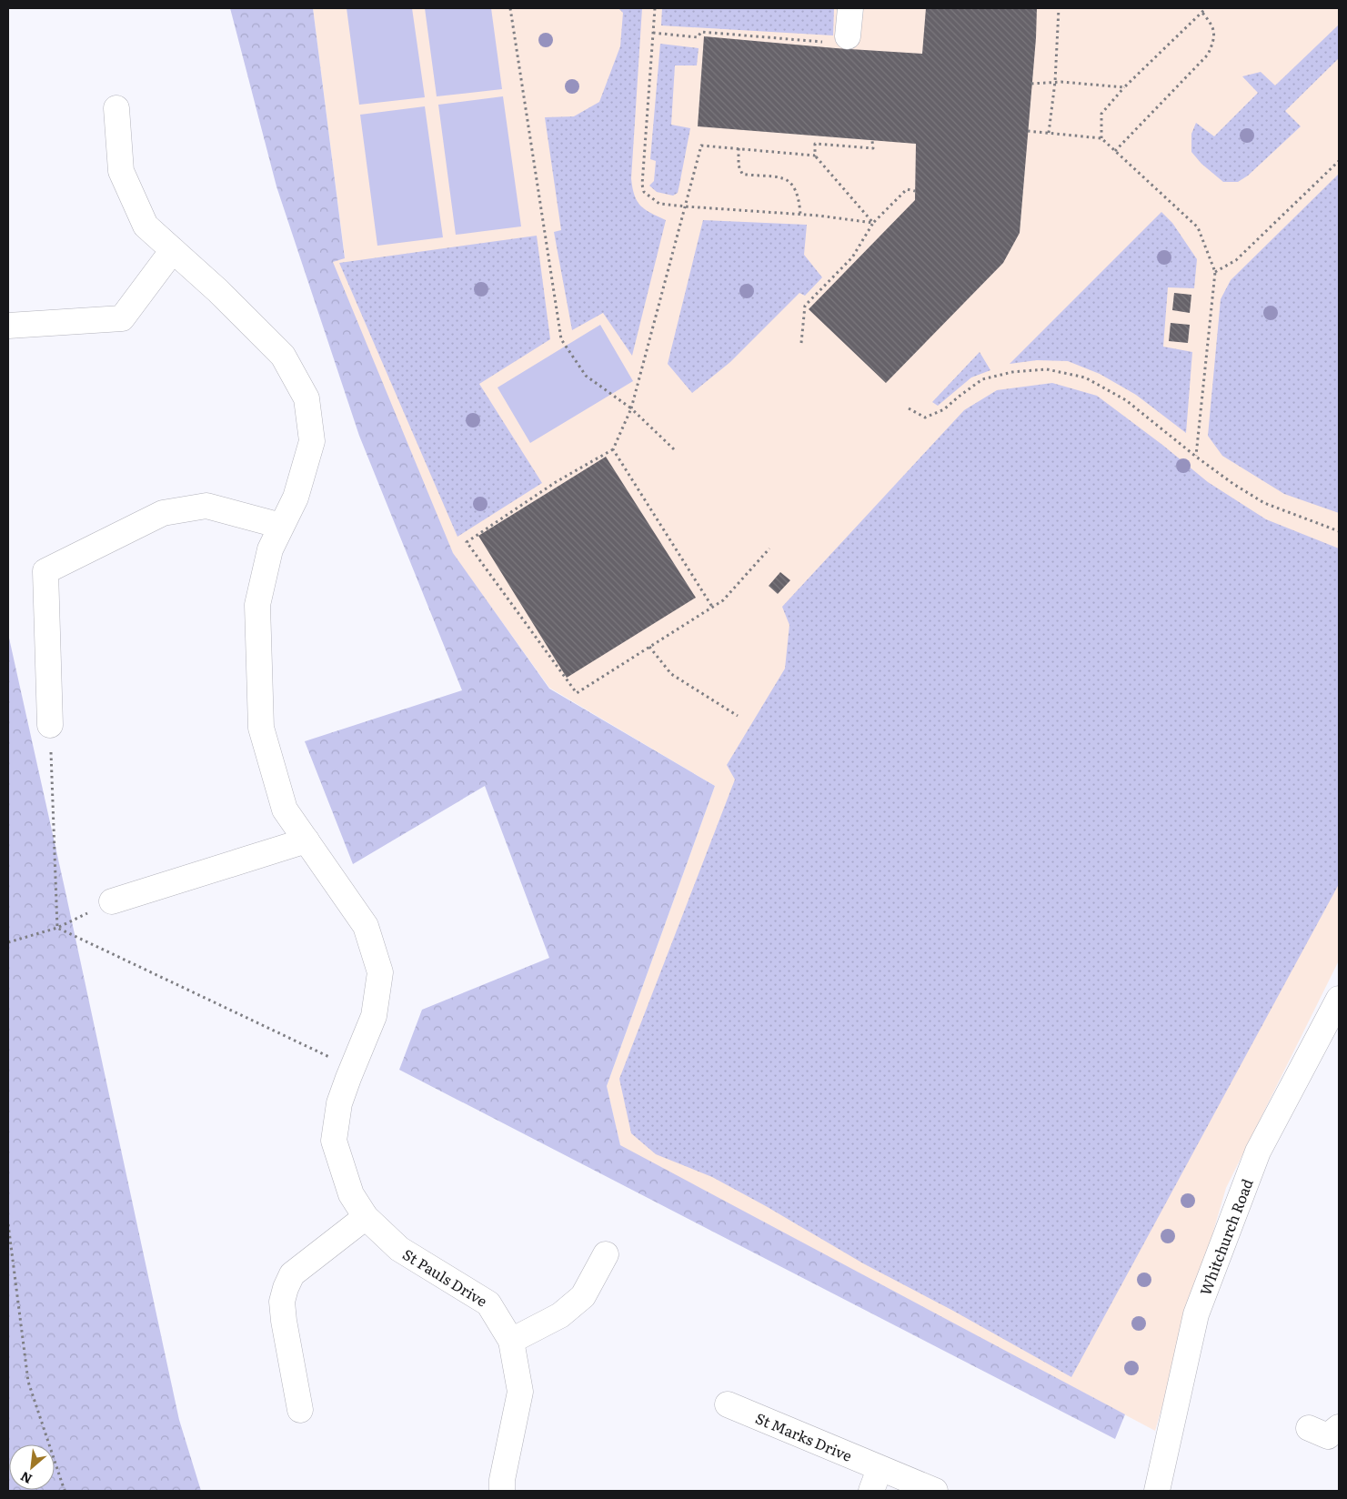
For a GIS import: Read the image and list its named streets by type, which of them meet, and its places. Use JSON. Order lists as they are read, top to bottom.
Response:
{
  "streets": {
    "street": ["Whitchurch Road", "St Pauls Drive", "St Marks Drive"]
  },
  "north": "bottom left"
}
